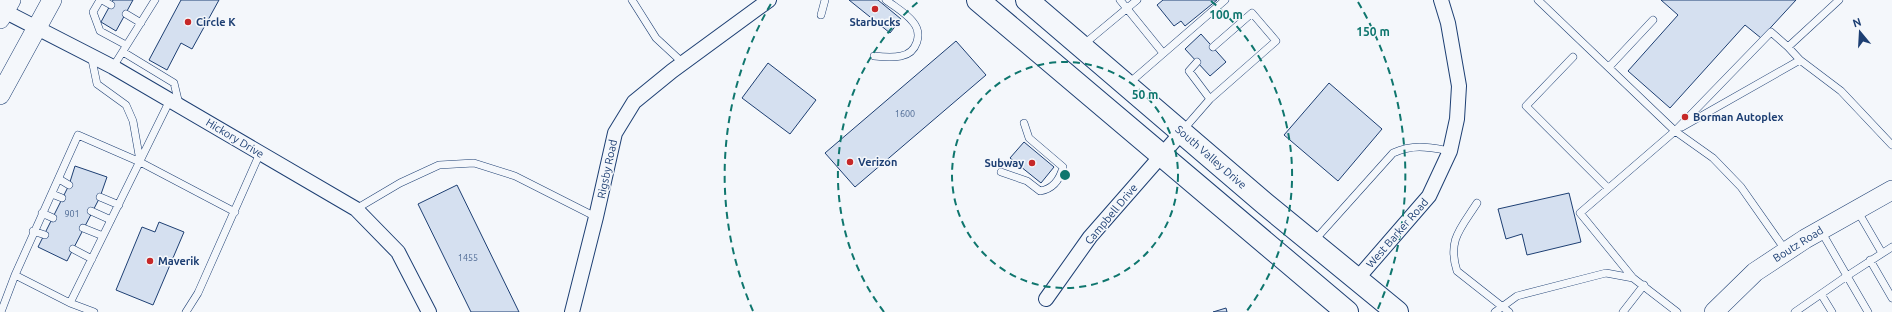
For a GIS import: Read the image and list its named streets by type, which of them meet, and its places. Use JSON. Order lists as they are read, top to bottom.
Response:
{
  "streets": {
    "main road": ["South Valley Drive", "Boutz Road"],
    "street": [
      "Hickory Drive",
      "Rigsby Road",
      "Campbell Drive",
      "West Barker Road"
    ]
  },
  "crossings": [
    ["South Valley Drive", "Campbell Drive"],
    ["South Valley Drive", "West Barker Road"]
  ],
  "places": [
    "Starbucks",
    "Circle K",
    "Borman Autoplex",
    "Verizon",
    "Subway",
    "Maverik"
  ],
  "house_numbers": ["1600", "901", "1455"],
  "north": "top",
  "rings": ["100 m", "150 m", "50 m"]
}
